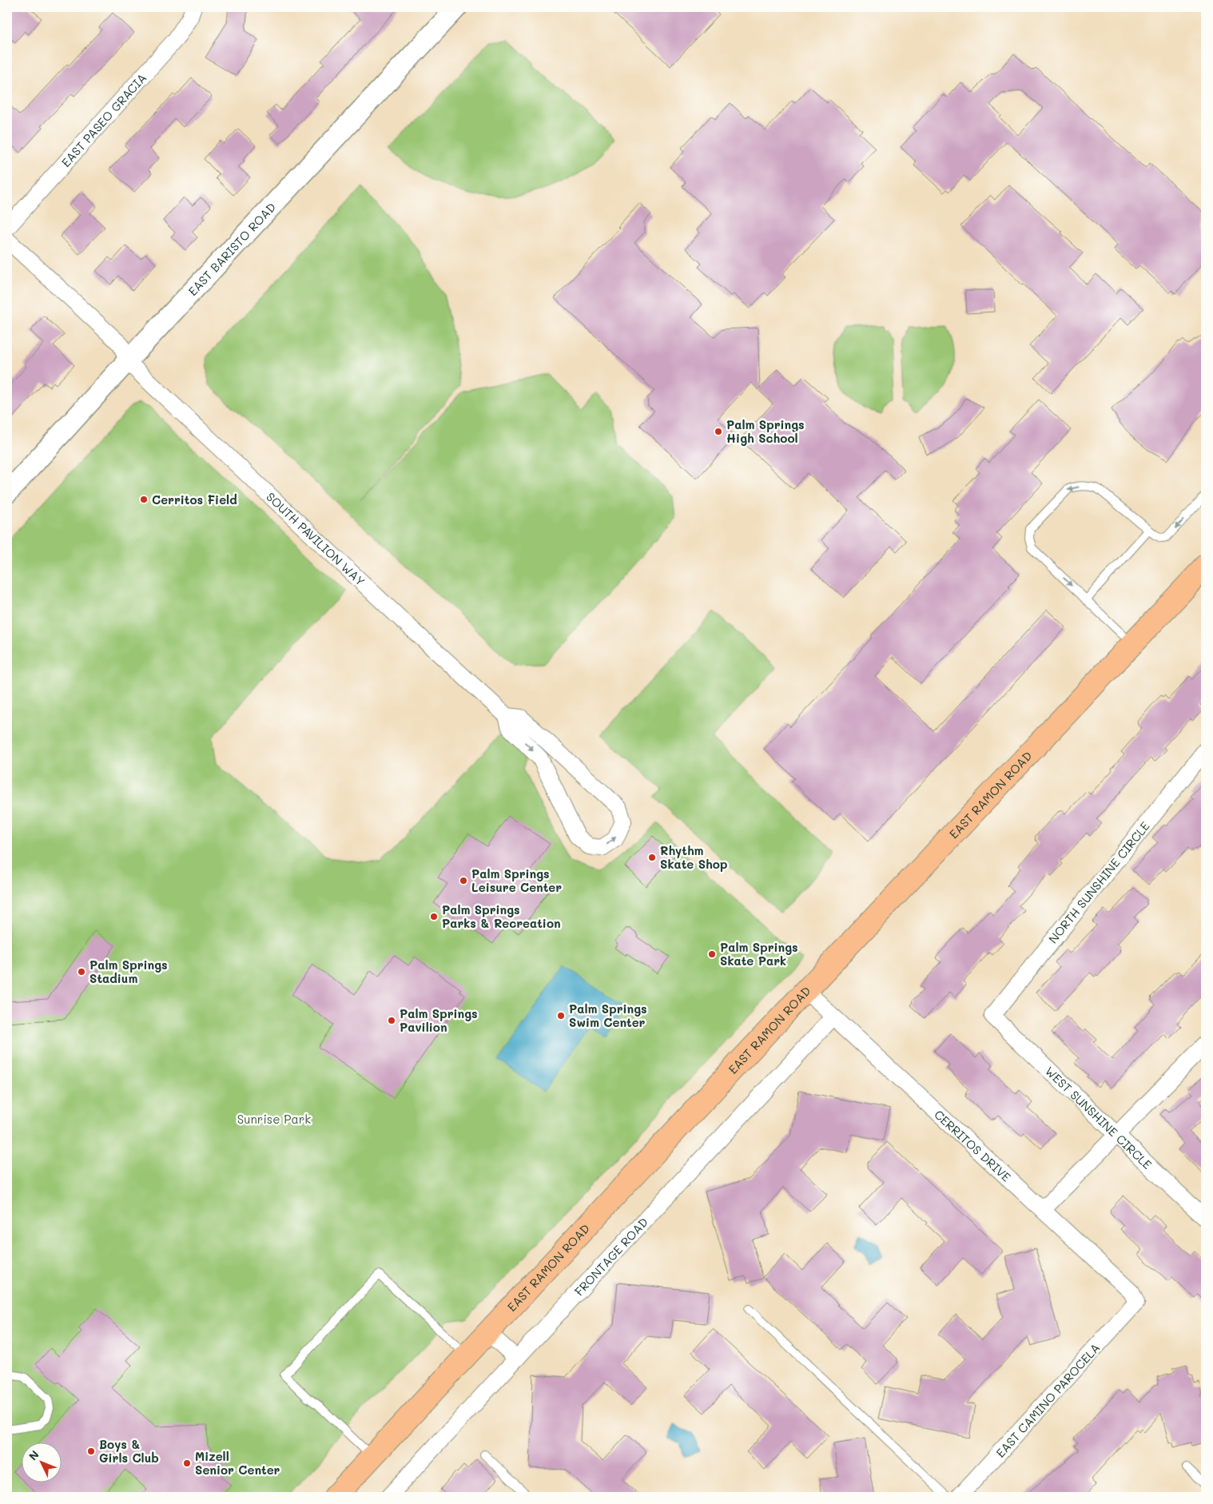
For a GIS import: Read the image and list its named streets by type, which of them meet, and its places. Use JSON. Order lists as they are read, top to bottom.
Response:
{
  "streets": {
    "main road": ["EAST RAMON ROAD"],
    "street": [
      "EAST PASEO GRACIA",
      "EAST BARISTO ROAD",
      "SOUTH PAVILION WAY",
      "NORTH SUNSHINE CIRCLE",
      "WEST SUNSHINE CIRCLE",
      "CERRITOS DRIVE",
      "FRONTAGE ROAD",
      "EAST CAMINO PAROCELA"
    ]
  },
  "crossings": [
    ["EAST BARISTO ROAD", "SOUTH PAVILION WAY"],
    ["EAST RAMON ROAD", "CERRITOS DRIVE"],
    ["NORTH SUNSHINE CIRCLE", "WEST SUNSHINE CIRCLE"],
    ["CERRITOS DRIVE", "FRONTAGE ROAD"],
    ["CERRITOS DRIVE", "EAST CAMINO PAROCELA"]
  ],
  "parks": ["Sunrise Park"],
  "places": [
    "Palm Springs High School",
    "Cerritos Field",
    "Rhythm Skate Shop",
    "Palm Springs Leisure Center",
    "Palm Springs Parks & Recreation",
    "Palm Springs Skate Park",
    "Palm Springs Stadium",
    "Palm Springs Swim Center",
    "Palm Springs Pavilion",
    "Boys & Girls Club",
    "Mizell Senior Center"
  ],
  "north": "top left"
}
